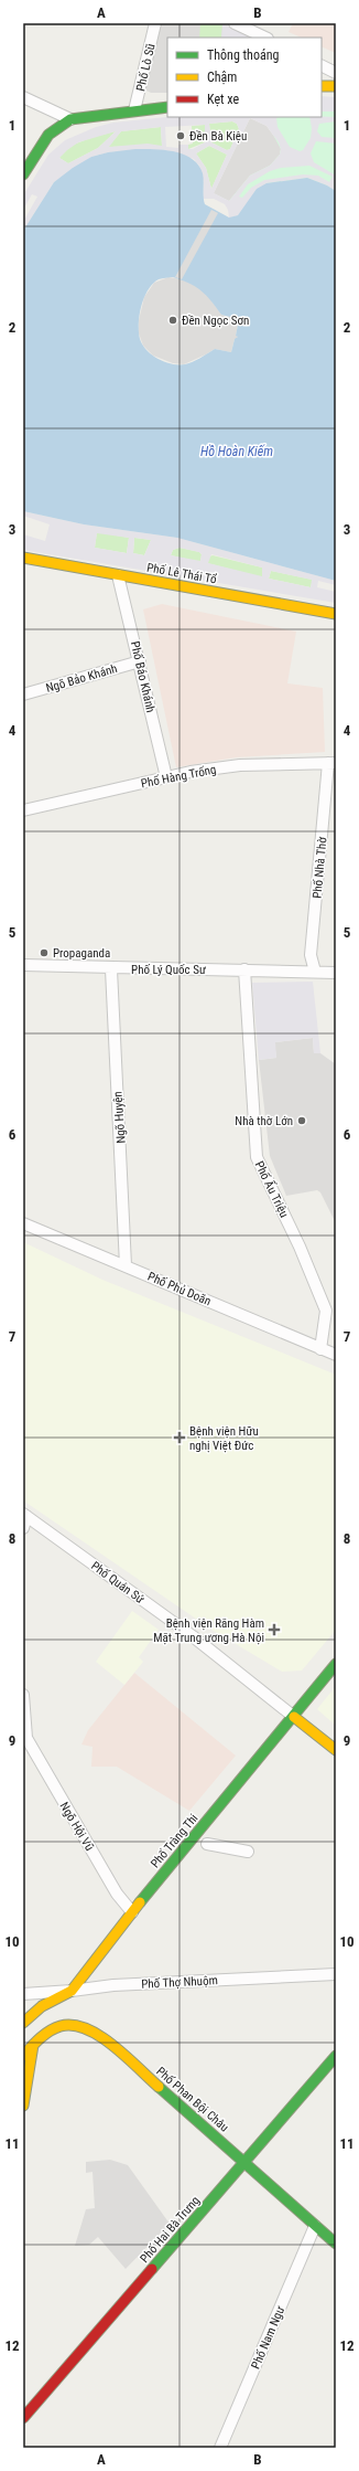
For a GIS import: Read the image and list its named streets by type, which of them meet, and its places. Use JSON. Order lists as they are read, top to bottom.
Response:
{
  "streets": {
    "main road": [
      "Phố Lê Thái Tổ",
      "Phố Quán Sứ",
      "Phố Tràng Thi",
      "Phố Phan Bội Châu",
      "Phố Hai Bà Trưng"
    ],
    "street": [
      "Phố Lò Sũ",
      "Phố Báo Khánh",
      "Ngõ Bảo Khánh",
      "Phố Hàng Trống",
      "Phố Nhà Thờ",
      "Phố Lý Quốc Sư",
      "Ngõ Huyện",
      "Phố Ấu Triệu",
      "Phố Phủ Doãn",
      "Ngõ Hội Vũ",
      "Phố Thợ Nhuộm",
      "Phố Nam Ngư"
    ]
  },
  "crossings": [
    ["Phố Lê Thái Tổ", "Phố Báo Khánh"],
    ["Phố Báo Khánh", "Ngõ Bảo Khánh"],
    ["Phố Báo Khánh", "Phố Hàng Trống"],
    ["Phố Hàng Trống", "Phố Nhà Thờ"],
    ["Phố Nhà Thờ", "Phố Lý Quốc Sư"],
    ["Phố Lý Quốc Sư", "Ngõ Huyện"],
    ["Phố Lý Quốc Sư", "Phố Ấu Triệu"],
    ["Ngõ Huyện", "Phố Phủ Doãn"],
    ["Phố Ấu Triệu", "Phố Phủ Doãn"],
    ["Phố Quán Sứ", "Phố Tràng Thi"],
    ["Ngõ Hội Vũ", "Phố Tràng Thi"],
    ["Phố Tràng Thi", "Phố Thợ Nhuộm"],
    ["Phố Phan Bội Châu", "Phố Hai Bà Trưng"],
    ["Phố Phan Bội Châu", "Phố Nam Ngư"]
  ],
  "water": ["Hồ Hoàn Kiếm"],
  "places": {
    "other": [
      "Đền Bà Kiệu",
      "Đền Ngọc Sơn",
      "Propaganda",
      "Nhà thờ Lớn"
    ],
    "health": ["Bệnh viện Hữu nghị Việt Đức", "Bệnh viện Răng Hàm Mặt Trung ương Hà Nội"]
  },
  "legend": ["Thông thoáng", "Chậm", "Kẹt xe"],
  "grid": {
    "columns": ["A", "B"],
    "rows": [
      "1",
      "2",
      "3",
      "4",
      "5",
      "6",
      "7",
      "8",
      "9",
      "10",
      "11",
      "12"
    ]
  }
}
